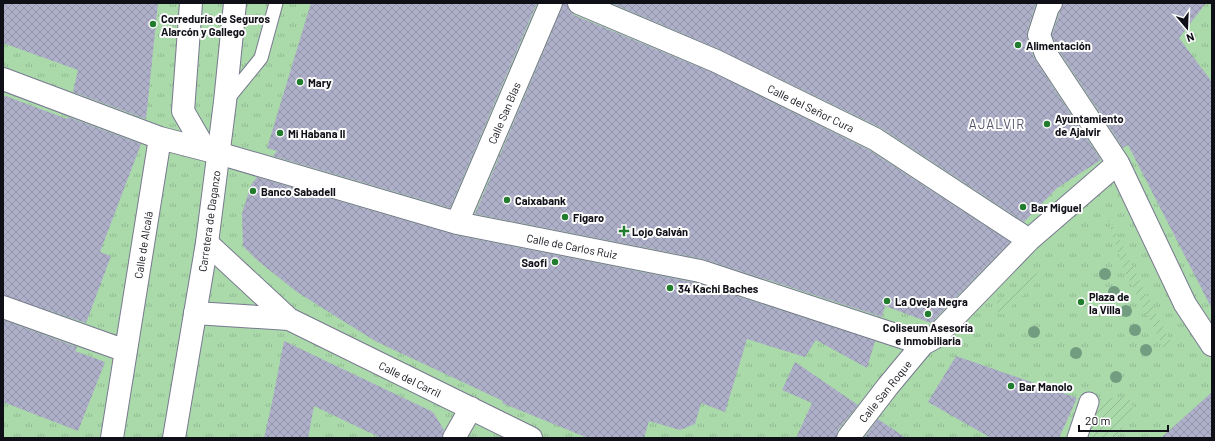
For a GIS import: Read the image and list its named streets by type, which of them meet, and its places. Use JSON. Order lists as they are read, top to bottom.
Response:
{
  "streets": {
    "street": [
      "Calle del Señor Cura",
      "Calle San Blas",
      "Carretera de Daganzo",
      "Calle de Alcalá",
      "Calle de Carlos Ruiz",
      "Calle del Carril",
      "Calle San Roque"
    ]
  },
  "crossings": [
    ["Calle San Blas", "Calle de Carlos Ruiz"],
    ["Carretera de Daganzo", "Calle de Carlos Ruiz"],
    ["Carretera de Daganzo", "Calle del Carril"],
    ["Calle de Carlos Ruiz", "Calle San Roque"]
  ],
  "districts": ["AJALVIR"],
  "places": {
    "other": [
      "Correduría de Seguros Alarcón y Gallego",
      "Alimentación",
      "Mary",
      "Ayuntamiento de Ajalvir",
      "Mi Habana II",
      "Banco Sabadell",
      "Caixabank",
      "Bar Miguel",
      "Figaro",
      "Saofi",
      "34 Kachi Baches",
      "La Oveja Negra",
      "Plaza de la Villa",
      "Coliseum Asesoría e Inmobiliaria",
      "Bar Manolo"
    ],
    "health": ["Lojo Galván"]
  },
  "scale_bar": "20 m",
  "north": "bottom"
}
